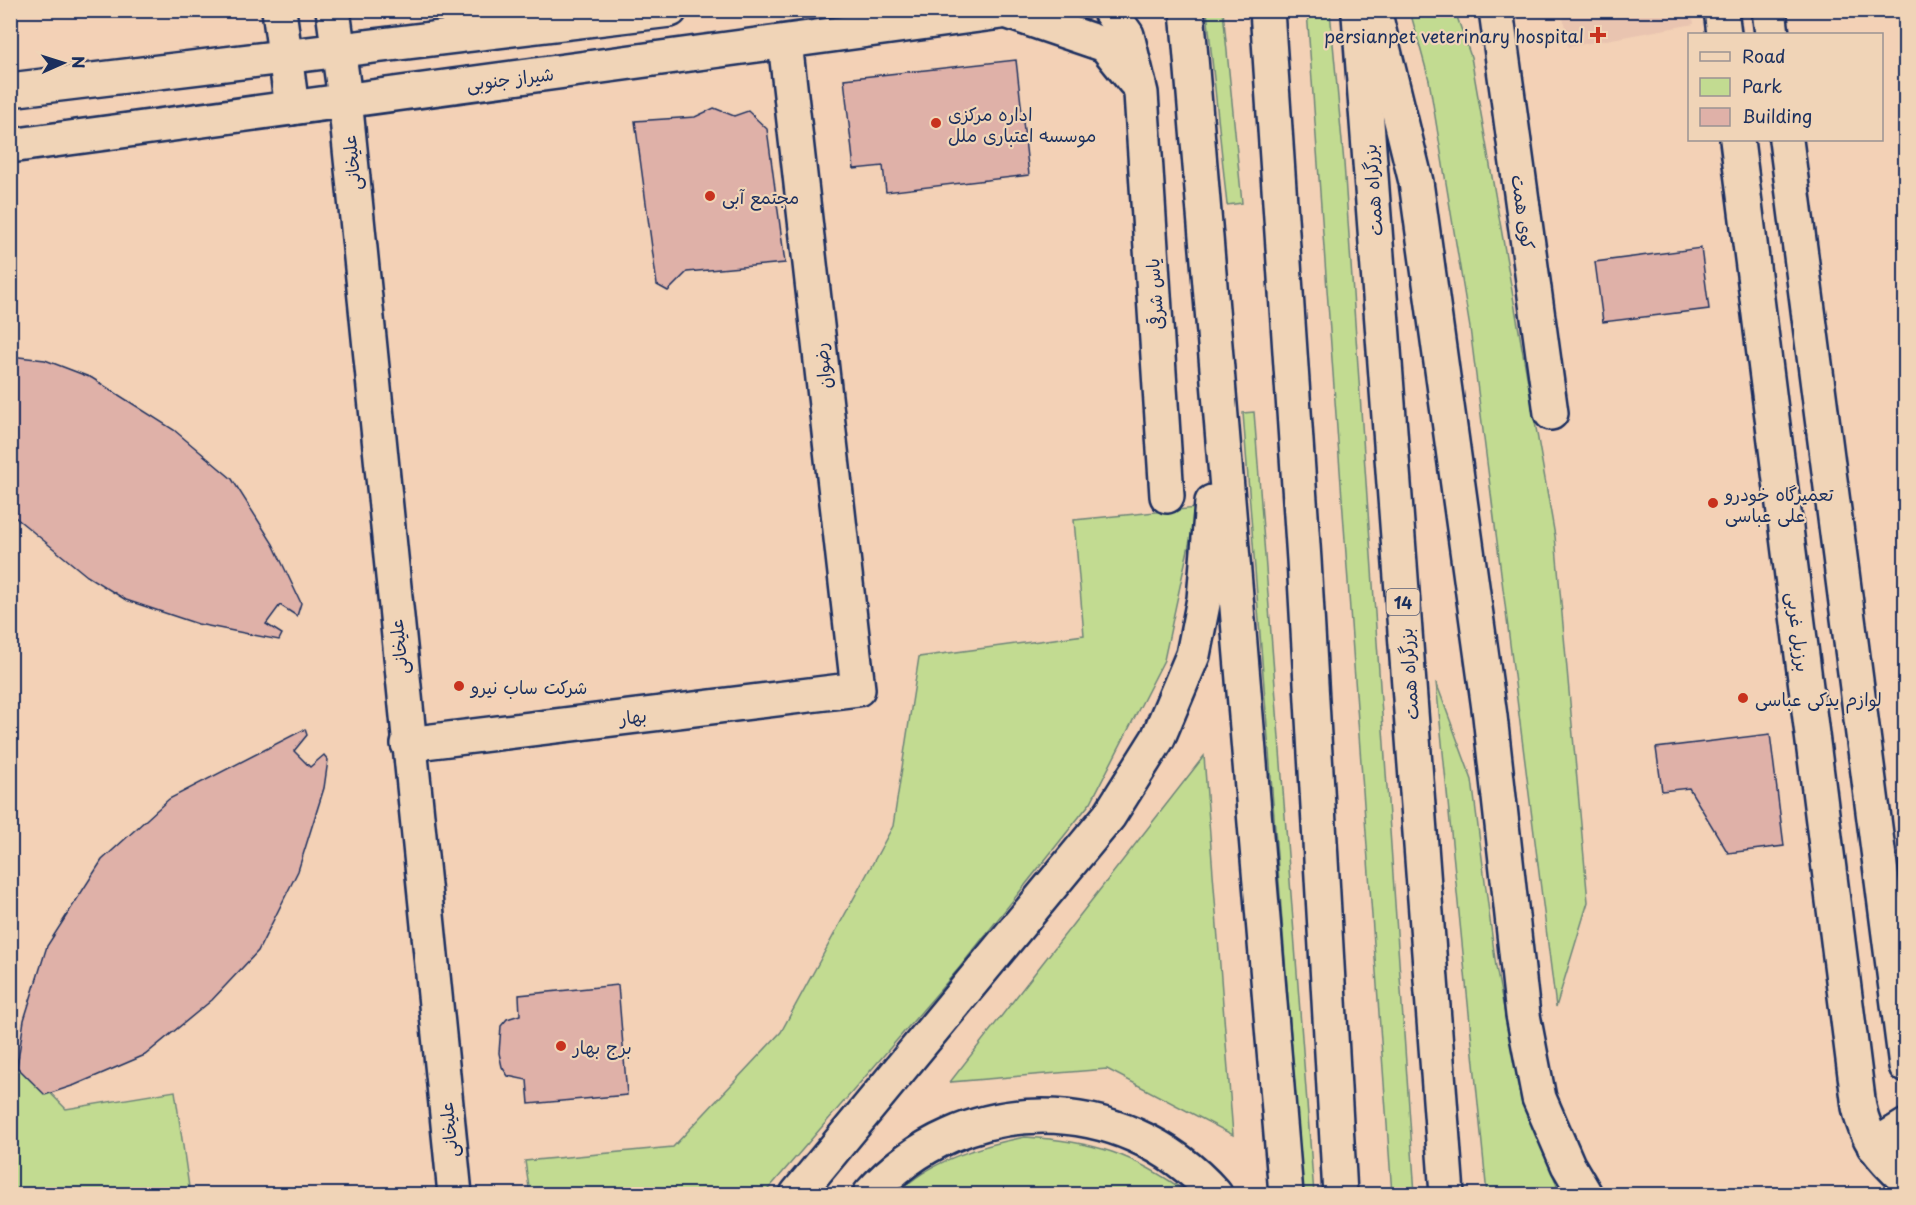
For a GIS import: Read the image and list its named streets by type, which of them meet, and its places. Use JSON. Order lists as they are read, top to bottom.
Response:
{
  "streets": {
    "main road": [
      "شیراز جنوبی",
      "علیخانی",
      "بزرگراه همت",
      "کوی همت",
      "یاس شرقی",
      "رضوان",
      "14",
      "برزیل غربی",
      "بهار"
    ]
  },
  "crossings": [
    ["شیراز جنوبی", "علیخانی"],
    ["شیراز جنوبی", "رضوان"],
    ["علیخانی", "بهار"],
    ["رضوان", "بهار"]
  ],
  "places": {
    "health": ["persianpet veterinary hospital"],
    "other": [
      "اداره مرکزی موسسه اعتباری ملل",
      "مجتمع آبی",
      "تعمیرگاه خودرو علی عباسی",
      "شرکت ساب نیرو",
      "لوازم یدکی عباسی",
      "برج بهار"
    ]
  },
  "legend": ["Road", "Park", "Building"],
  "north": "right"
}
